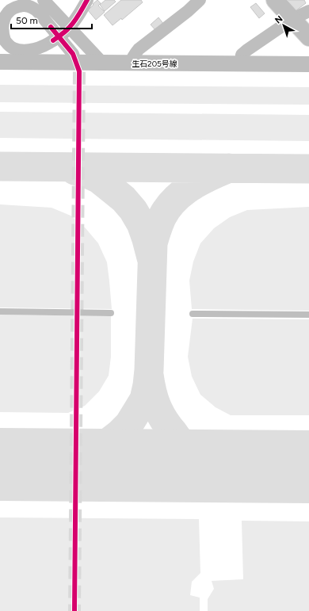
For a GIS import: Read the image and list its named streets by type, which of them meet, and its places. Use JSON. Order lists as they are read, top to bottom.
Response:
{
  "streets": {
    "street": ["生石205号線"]
  },
  "scale_bar": "50 m",
  "north": "top left"
}
